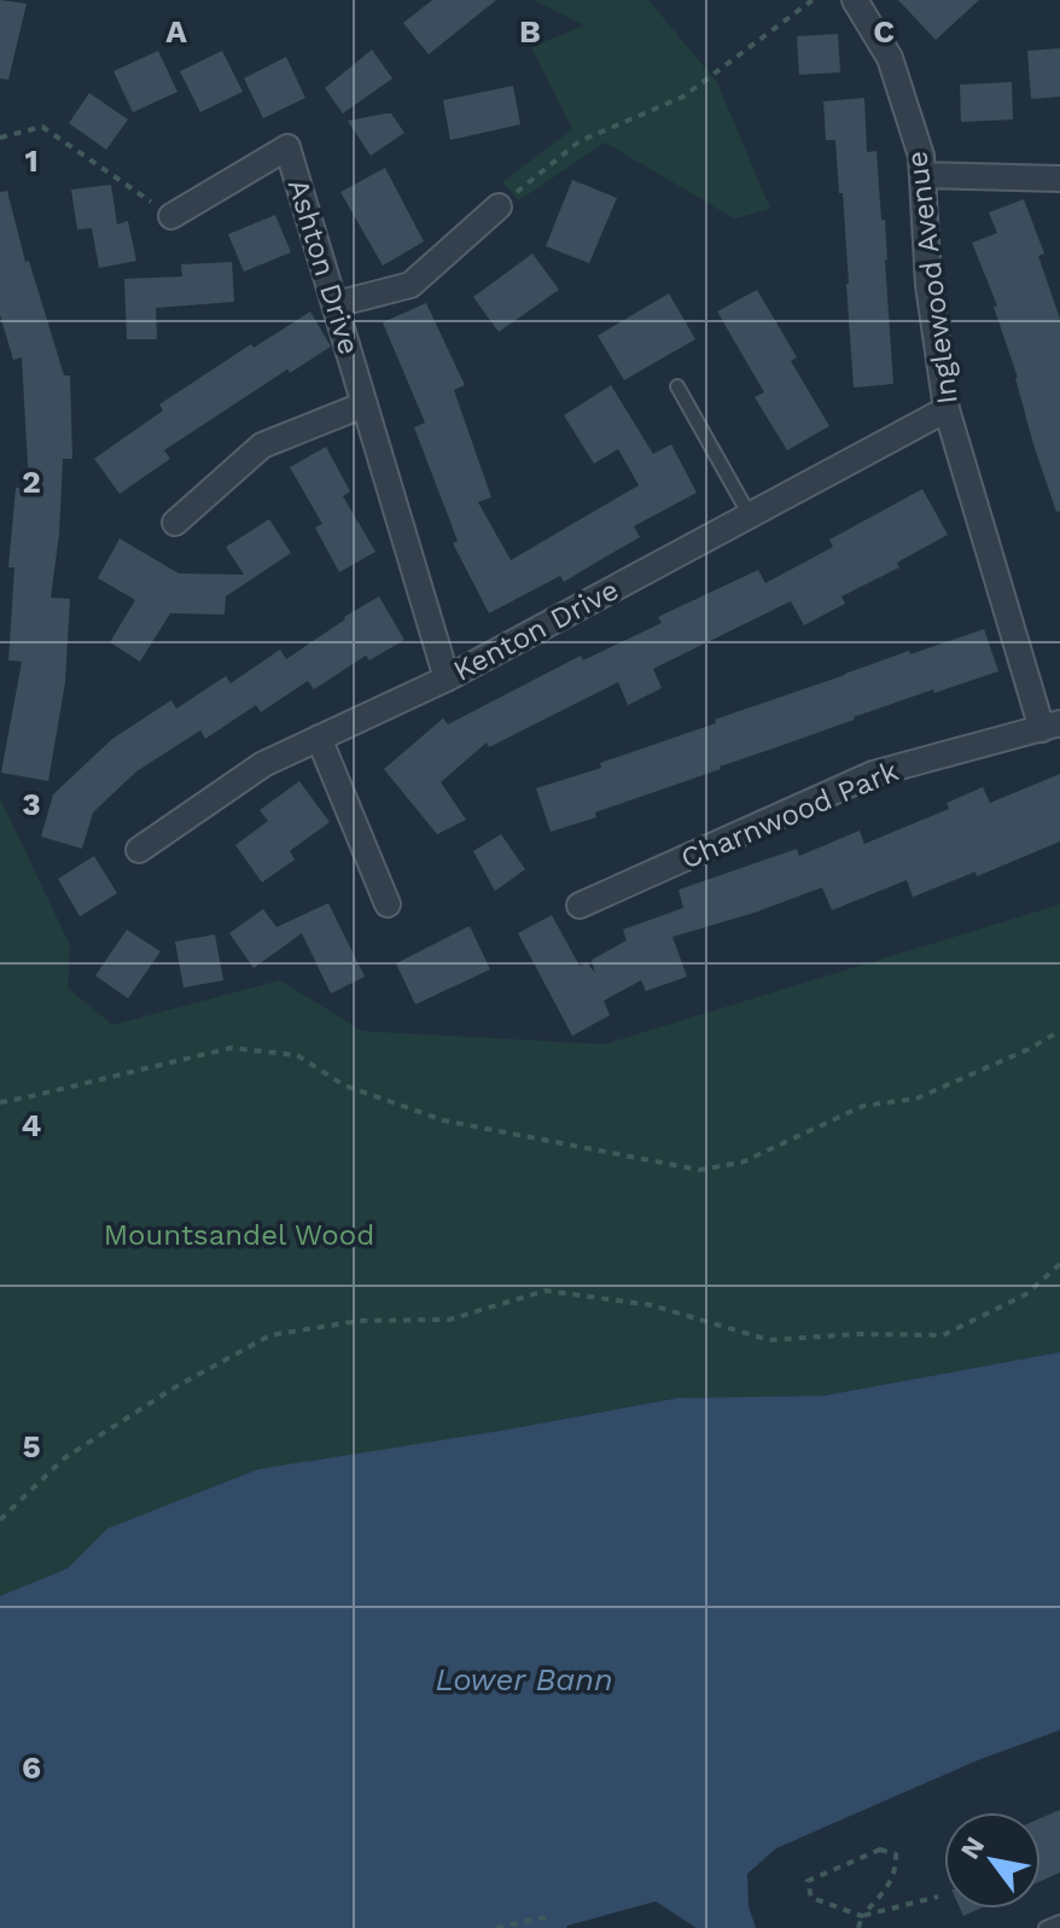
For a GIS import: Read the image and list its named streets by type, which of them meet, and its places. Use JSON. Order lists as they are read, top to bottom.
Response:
{
  "streets": {
    "street": [
      "Ashton Drive",
      "Inglewood Avenue",
      "Kenton Drive",
      "Charnwood Park"
    ]
  },
  "crossings": [
    ["Ashton Drive", "Kenton Drive"],
    ["Inglewood Avenue", "Kenton Drive"],
    ["Inglewood Avenue", "Charnwood Park"]
  ],
  "water": ["Lower Bann"],
  "parks": ["Mountsandel Wood"],
  "north": "top left",
  "grid": {
    "columns": ["A", "B", "C"],
    "rows": [
      "1",
      "2",
      "3",
      "4",
      "5",
      "6"
    ]
  }
}
